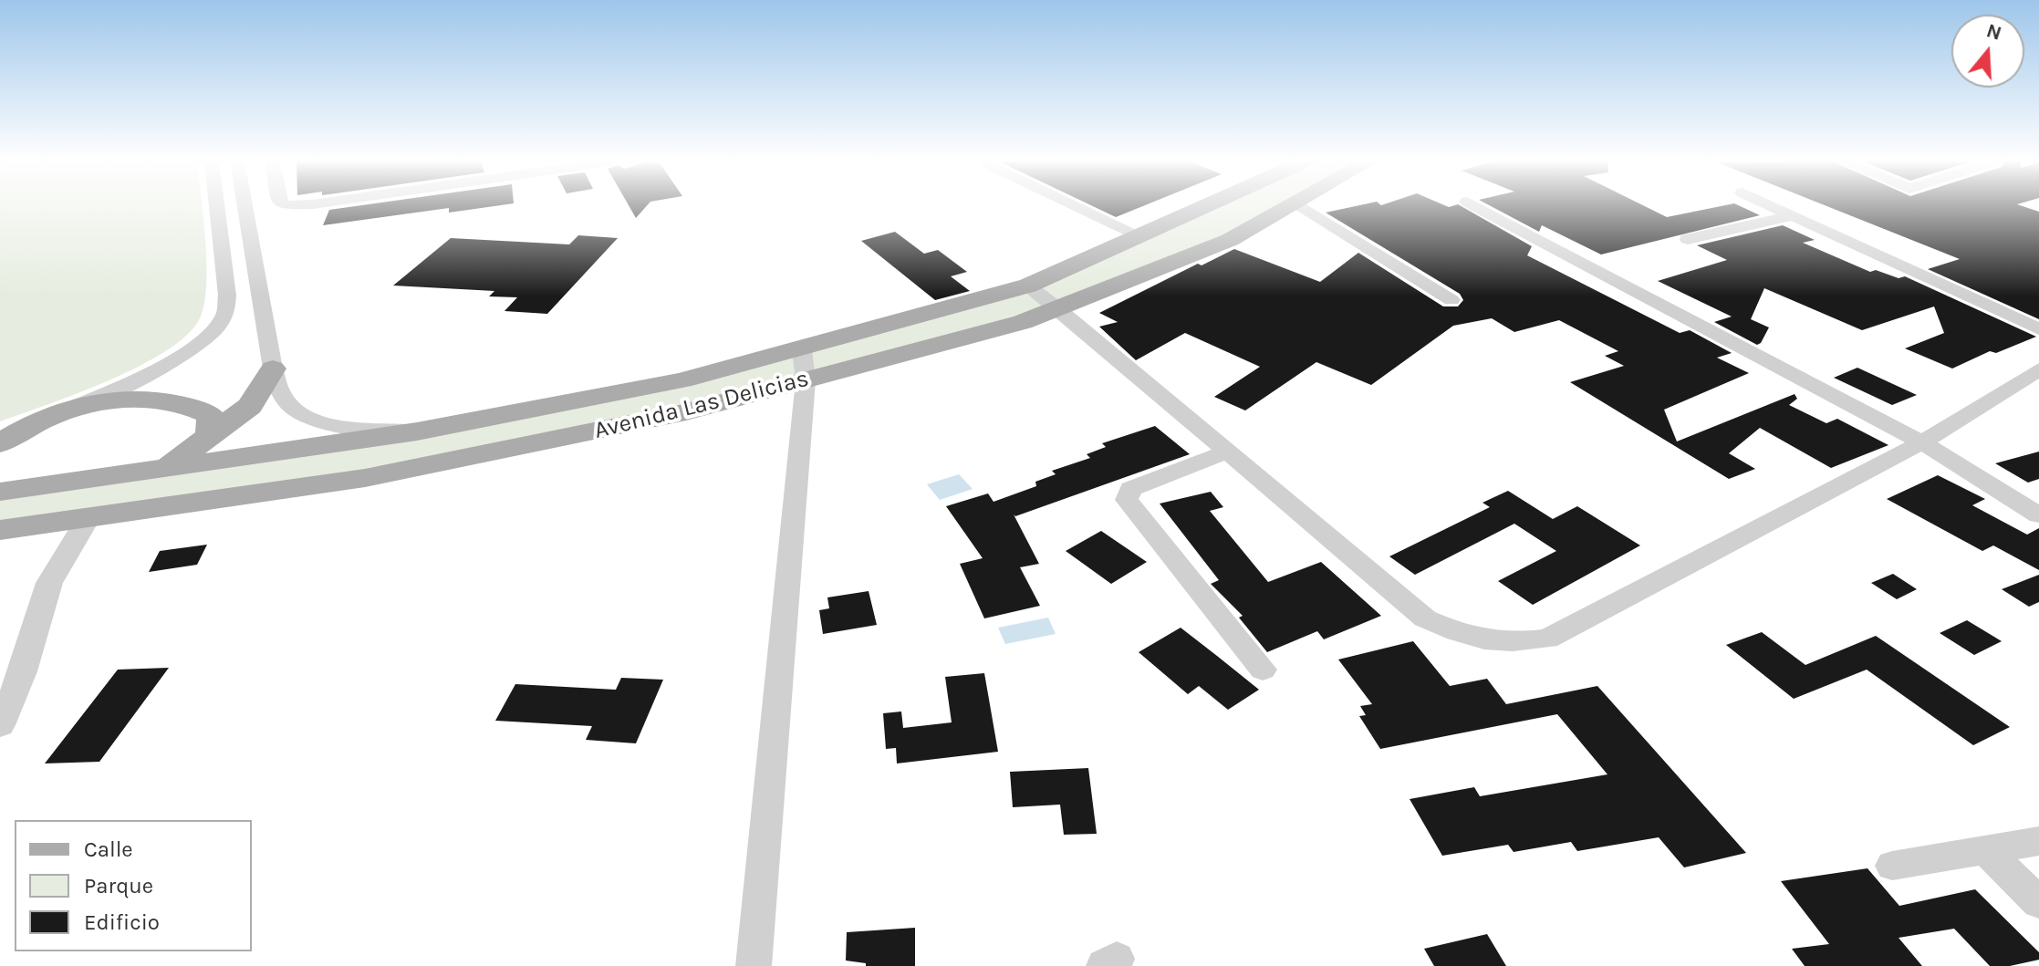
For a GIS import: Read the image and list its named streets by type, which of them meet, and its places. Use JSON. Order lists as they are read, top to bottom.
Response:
{
  "streets": {
    "main road": ["Avenida Las Delicias"]
  },
  "legend": ["Calle", "Parque", "Edificio"],
  "north": "top"
}
